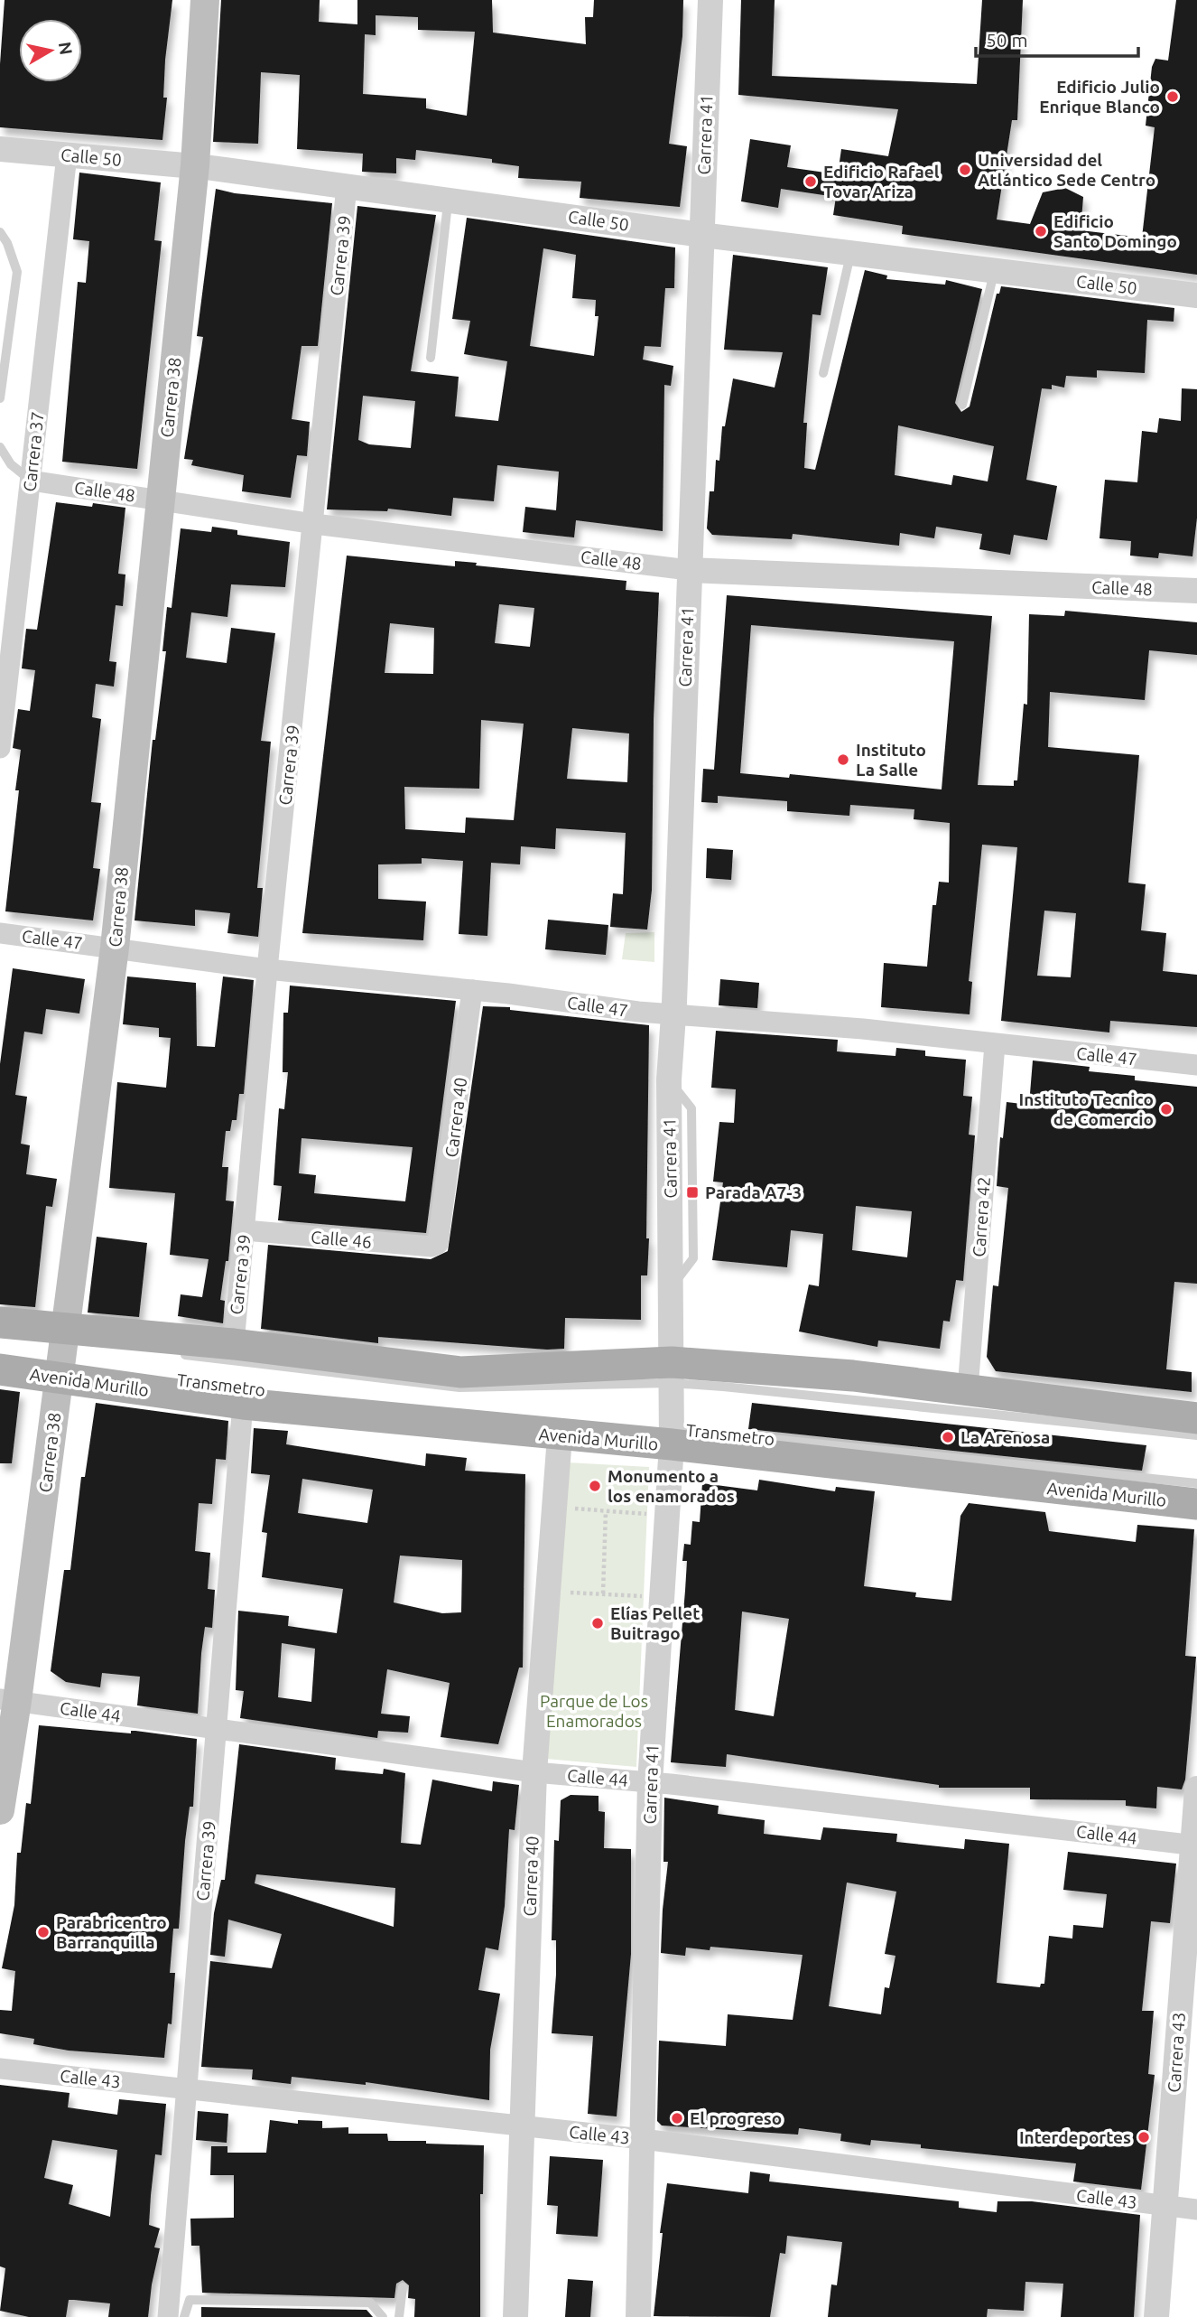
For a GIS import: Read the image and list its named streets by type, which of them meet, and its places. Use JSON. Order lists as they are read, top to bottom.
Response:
{
  "streets": {
    "main road": ["Carrera 38", "Avenida Murillo"],
    "street": [
      "Carrera 41",
      "Calle 50",
      "Carrera 39",
      "Carrera 37",
      "Calle 48",
      "Calle 47",
      "Carrera 40",
      "Carrera 42",
      "Calle 46",
      "Calle 44",
      "Carrera 43",
      "Calle 43"
    ],
    "lane": ["Transmetro"]
  },
  "crossings": [
    ["Carrera 41", "Calle 50"],
    ["Carrera 41", "Calle 48"],
    ["Carrera 41", "Calle 47"],
    ["Carrera 41", "Avenida Murillo"],
    ["Carrera 41", "Transmetro"],
    ["Carrera 41", "Calle 44"],
    ["Carrera 41", "Calle 43"],
    ["Calle 50", "Carrera 39"],
    ["Calle 50", "Carrera 38"],
    ["Calle 50", "Carrera 37"],
    ["Carrera 39", "Calle 48"],
    ["Carrera 39", "Calle 47"],
    ["Carrera 39", "Calle 46"],
    ["Carrera 39", "Avenida Murillo"],
    ["Carrera 39", "Calle 44"],
    ["Carrera 39", "Calle 43"],
    ["Carrera 38", "Calle 48"],
    ["Carrera 38", "Calle 47"],
    ["Carrera 38", "Avenida Murillo"],
    ["Carrera 38", "Calle 44"],
    ["Carrera 37", "Calle 48"],
    ["Calle 47", "Carrera 40"],
    ["Calle 47", "Carrera 42"],
    ["Carrera 40", "Calle 46"],
    ["Carrera 40", "Avenida Murillo"],
    ["Carrera 40", "Calle 44"],
    ["Carrera 40", "Calle 43"],
    ["Carrera 42", "Avenida Murillo"],
    ["Avenida Murillo", "Transmetro"],
    ["Calle 44", "Carrera 43"],
    ["Carrera 43", "Calle 43"]
  ],
  "parks": ["Parque de Los Enamorados"],
  "places": {
    "other": [
      "Edificio Julio Enrique Blanco",
      "Universidad del Atlántico Sede Centro",
      "Edificio Rafael Tovar Ariza",
      "Edificio Santo Domingo",
      "Instituto La Salle",
      "Instituto Tecnico de Comercio",
      "La Arenosa",
      "Monumento a los enamorados",
      "Elías Pellet Buitrago",
      "Parabricentro Barranquilla",
      "El progreso",
      "Interdeportes"
    ],
    "transit": ["Parada A7-3"]
  },
  "scale_bar": "50 m",
  "north": "right"
}
